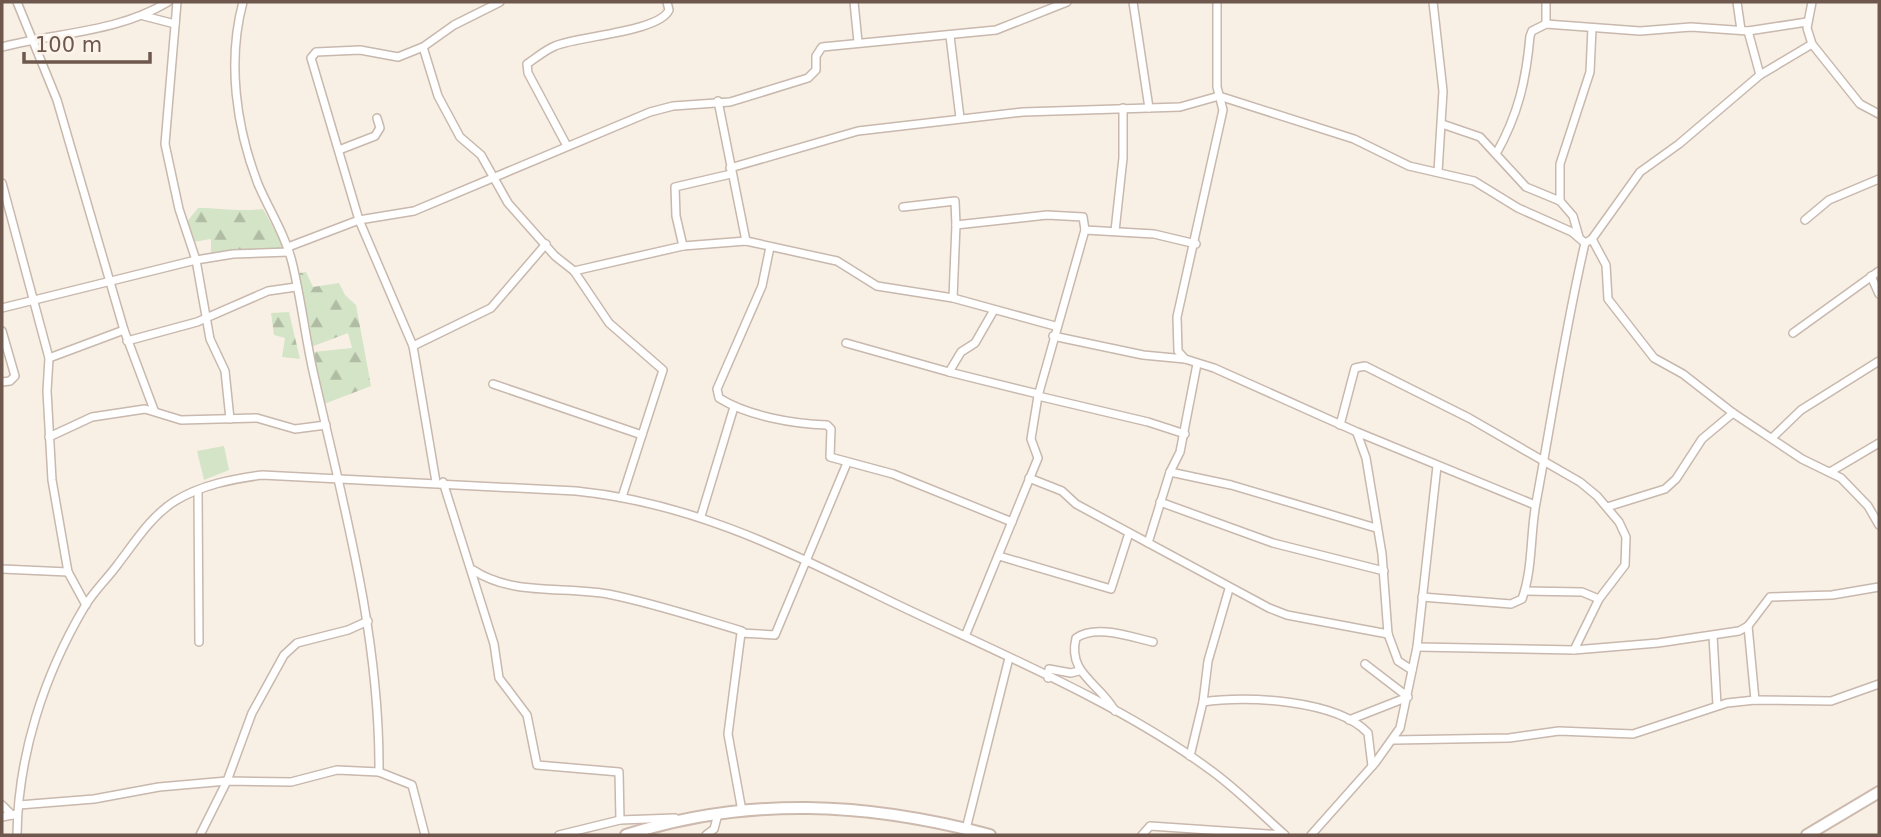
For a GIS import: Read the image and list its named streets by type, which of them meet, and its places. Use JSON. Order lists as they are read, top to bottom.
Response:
{
  "scale_bar": "100 m"
}
